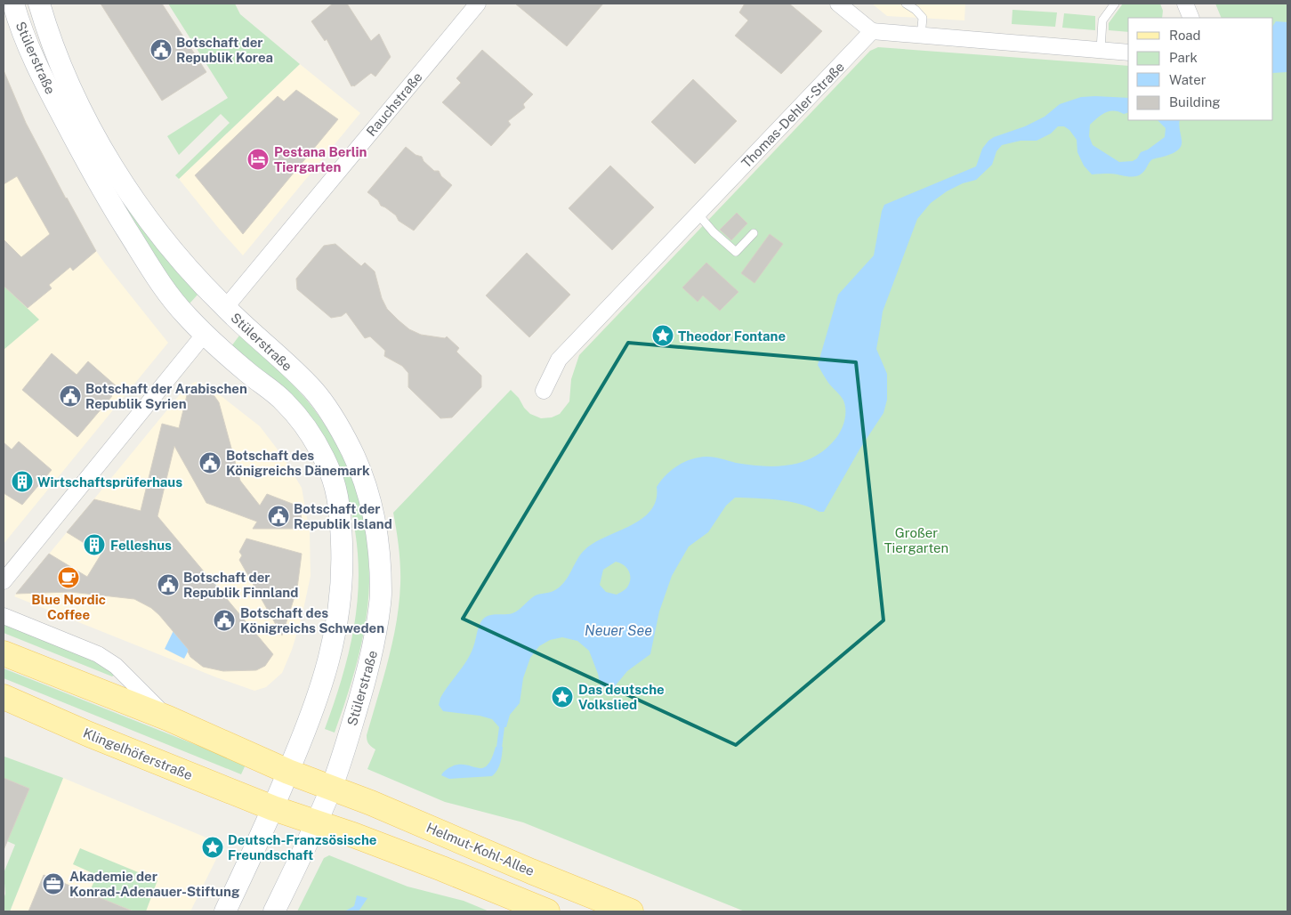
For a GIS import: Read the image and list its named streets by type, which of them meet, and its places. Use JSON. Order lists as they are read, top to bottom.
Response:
{
  "streets": {
    "main road": ["Stülerstraße", "Klingelhöferstraße", "Helmut-Kohl-Allee"],
    "street": ["Rauchstraße", "Thomas-Dehler-Straße"]
  },
  "crossings": [
    ["Stülerstraße", "Rauchstraße"],
    ["Stülerstraße", "Klingelhöferstraße"],
    ["Stülerstraße", "Helmut-Kohl-Allee"]
  ],
  "water": ["Neuer See"],
  "parks": ["Großer Tiergarten"],
  "places": {
    "public building": [
      "Botschaft der Republik Korea",
      "Botschaft der Arabischen Republik Syrien",
      "Botschaft des Königreichs Dänemark",
      "Botschaft der Republik Island",
      "Botschaft der Republik Finnland",
      "Botschaft des Königreichs Schweden"
    ],
    "hotel": ["Pestana Berlin Tiergarten"],
    "place": ["Theodor Fontane", "Das deutsche Volkslied", "Deutsch-Franzsösische Freundschaft"],
    "building": ["Wirtschaftsprüferhaus", "Felleshus"],
    "cafe": ["Blue Nordic Coffee"],
    "office": ["Akademie der Konrad-Adenauer-Stiftung"]
  },
  "legend": [
    "Road",
    "Park",
    "Water",
    "Building"
  ]
}
